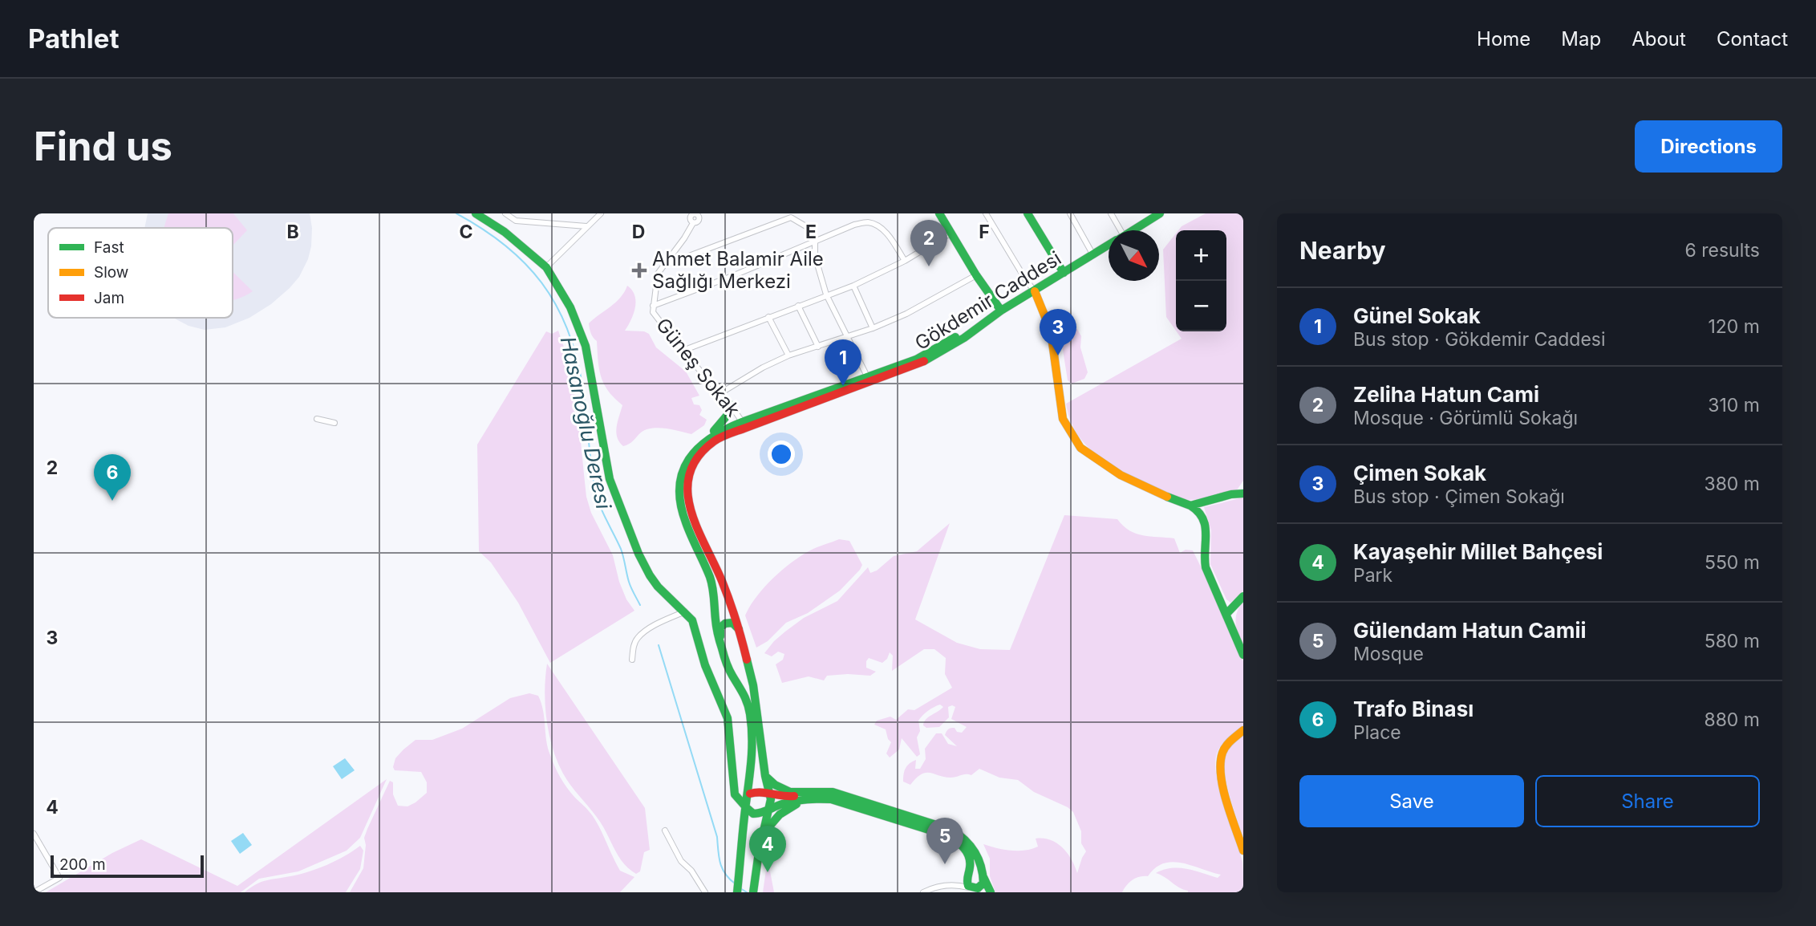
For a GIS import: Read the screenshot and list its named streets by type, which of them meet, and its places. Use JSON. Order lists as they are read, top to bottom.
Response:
{
  "streets": {
    "main road": ["Gökdemir Caddesi"],
    "street": ["Güneş Sokak"]
  },
  "crossings": [
    ["Gökdemir Caddesi", "Güneş Sokak"]
  ],
  "water": ["Hasanoğlu Deresi"],
  "places": {
    "health": ["Ahmet Balamir Aile Sağlığı Merkezi"]
  },
  "legend": ["Fast", "Slow", "Jam"],
  "scale_bar": "200 m",
  "north": "bottom right",
  "page": {
    "header": "Pathlet",
    "nav": [
      "Home",
      "Map",
      "About",
      "Contact"
    ],
    "buttons": [
      "Directions",
      ["Save", "Share"]
    ],
    "title": "Find us",
    "heading": ["Nearby", "6 results"],
    "pins": [
      "2",
      "3",
      "1",
      "6",
      "5",
      "4"
    ],
    "map_buttons": ["+", "−"],
    "list": [
      {
        "mark": "1",
        "name": "Günel Sokak",
        "note": "Bus stop · Gökdemir Caddesi",
        "value": "120 m"
      },
      {
        "mark": "2",
        "name": "Zeliha Hatun Cami",
        "note": "Mosque · Görümlü Sokağı",
        "value": "310 m"
      },
      {
        "mark": "3",
        "name": "Çimen Sokak",
        "note": "Bus stop · Çimen Sokağı",
        "value": "380 m"
      },
      {
        "mark": "4",
        "name": "Kayaşehir Millet Bahçesi",
        "note": "Park",
        "value": "550 m"
      },
      {
        "mark": "5",
        "name": "Gülendam Hatun Camii",
        "note": "Mosque",
        "value": "580 m"
      },
      {
        "mark": "6",
        "name": "Trafo Binası",
        "note": "Place",
        "value": "880 m"
      }
    ],
    "scale": "200 m"
  },
  "grid": {
    "columns": [
      "B",
      "C",
      "D",
      "E",
      "F"
    ],
    "rows": ["2", "3", "4"]
  }
}
